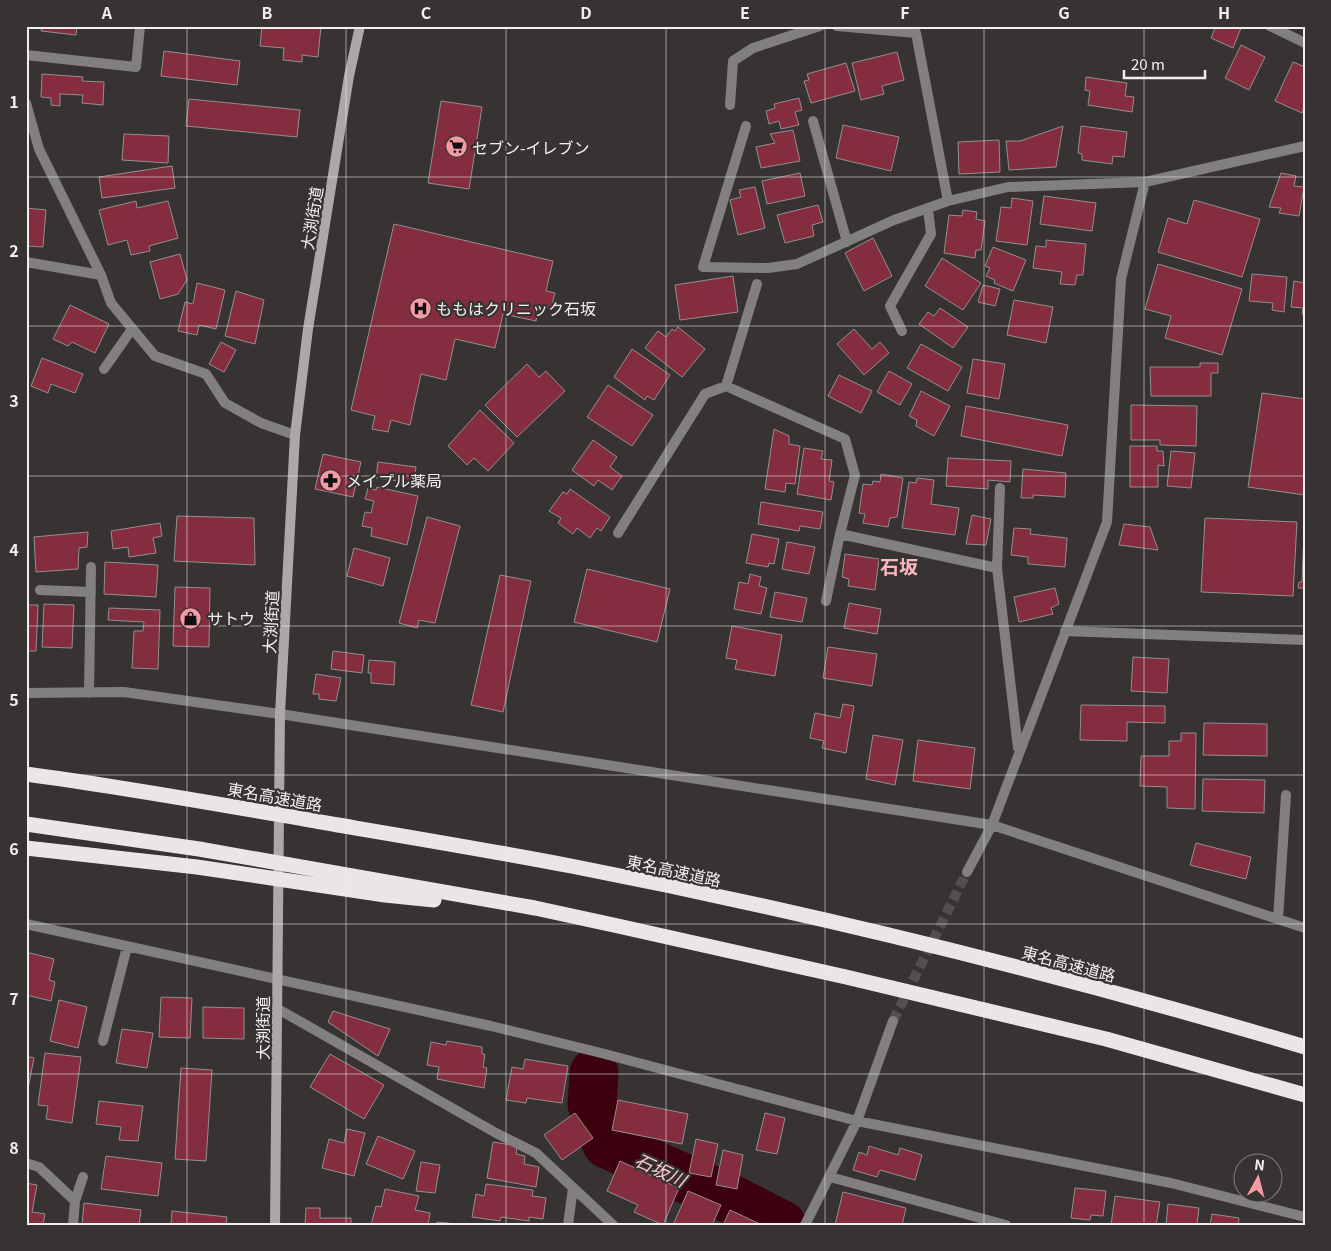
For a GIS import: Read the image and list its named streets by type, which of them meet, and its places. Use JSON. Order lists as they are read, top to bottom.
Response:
{
  "streets": {
    "highway": ["東名高速道路"],
    "street": ["大渕街道"]
  },
  "districts": ["石坂"],
  "water": ["石坂川"],
  "places": {
    "supermarket": ["セブン-イレブン"],
    "hospital": ["ももはクリニック石坂"],
    "pharmacy": ["メイプル薬局"],
    "shop": ["サトウ"]
  },
  "scale_bar": "20 m",
  "north": "top",
  "grid": {
    "columns": [
      "A",
      "B",
      "C",
      "D",
      "E",
      "F",
      "G",
      "H"
    ],
    "rows": [
      "1",
      "2",
      "3",
      "4",
      "5",
      "6",
      "7",
      "8"
    ]
  }
}
